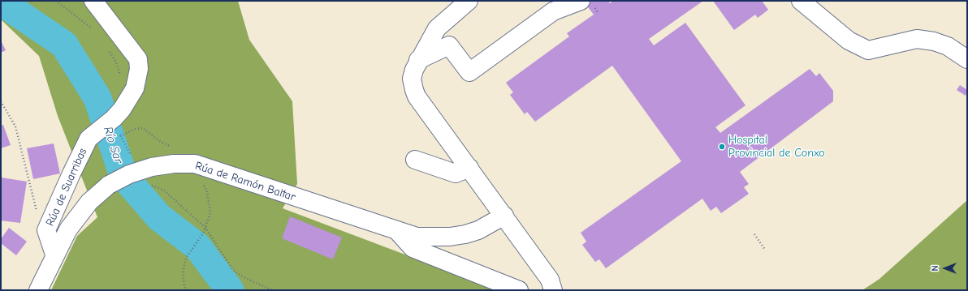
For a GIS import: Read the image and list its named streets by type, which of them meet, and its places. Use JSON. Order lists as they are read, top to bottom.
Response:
{
  "streets": {
    "street": ["Rúa de Ramón Baltar", "Rúa de Suarribas"]
  },
  "crossings": [
    ["Rúa de Ramón Baltar", "Rúa de Suarribas"]
  ],
  "water": ["Río Sar"],
  "places": ["Hospital Provincial de Conxo"],
  "north": "left"
}
